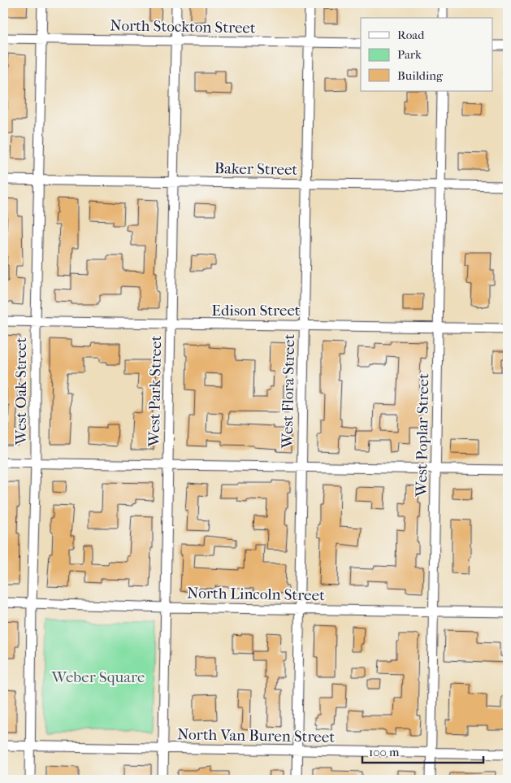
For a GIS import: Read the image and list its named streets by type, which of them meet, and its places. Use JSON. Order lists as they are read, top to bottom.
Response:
{
  "streets": {
    "street": [
      "North Stockton Street",
      "Baker Street",
      "Edison Street",
      "West Oak Street",
      "West Park Street",
      "West Flora Street",
      "West Poplar Street",
      "North Lincoln Street",
      "North Van Buren Street"
    ]
  },
  "crossings": [
    ["North Stockton Street", "West Oak Street"],
    ["North Stockton Street", "West Park Street"],
    ["North Stockton Street", "West Flora Street"],
    ["Baker Street", "West Oak Street"],
    ["Baker Street", "West Park Street"],
    ["Baker Street", "West Flora Street"],
    ["Baker Street", "West Poplar Street"],
    ["Edison Street", "West Oak Street"],
    ["Edison Street", "West Park Street"],
    ["Edison Street", "West Flora Street"],
    ["Edison Street", "West Poplar Street"],
    ["West Oak Street", "North Lincoln Street"],
    ["West Oak Street", "North Van Buren Street"],
    ["West Park Street", "North Lincoln Street"],
    ["West Park Street", "North Van Buren Street"],
    ["West Flora Street", "North Lincoln Street"],
    ["West Flora Street", "North Van Buren Street"],
    ["West Poplar Street", "North Lincoln Street"],
    ["West Poplar Street", "North Van Buren Street"]
  ],
  "parks": ["Weber Square"],
  "legend": ["Road", "Park", "Building"],
  "scale_bar": "100 m"
}
